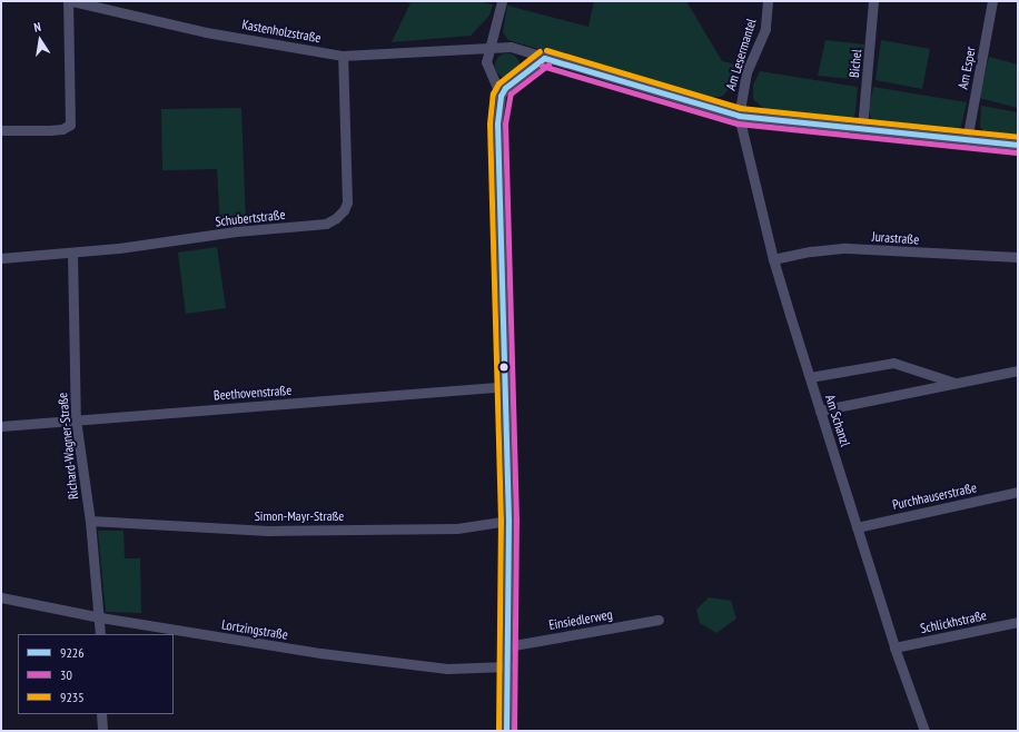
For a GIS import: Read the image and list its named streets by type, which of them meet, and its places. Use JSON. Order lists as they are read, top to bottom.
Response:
{
  "streets": {
    "street": [
      "Kastenholzstraße",
      "Am Lesermantel",
      "Bichel",
      "Am Esper",
      "Schubertstraße",
      "Jurastraße",
      "Beethovenstraße",
      "Am Schanzl",
      "Richard-Wagner-Straße",
      "Purchhauserstraße",
      "Simon-Mayr-Straße",
      "Einsiedlerweg",
      "Schlickhstraße",
      "Lortzingstraße"
    ]
  },
  "crossings": [
    ["Kastenholzstraße", "Am Lesermantel"],
    ["Kastenholzstraße", "Bichel"],
    ["Kastenholzstraße", "Am Esper"],
    ["Kastenholzstraße", "Schubertstraße"],
    ["Kastenholzstraße", "Am Schanzl"],
    ["Am Lesermantel", "Am Schanzl"],
    ["Schubertstraße", "Richard-Wagner-Straße"],
    ["Jurastraße", "Am Schanzl"],
    ["Beethovenstraße", "Richard-Wagner-Straße"],
    ["Am Schanzl", "Purchhauserstraße"],
    ["Am Schanzl", "Schlickhstraße"],
    ["Richard-Wagner-Straße", "Simon-Mayr-Straße"],
    ["Richard-Wagner-Straße", "Lortzingstraße"]
  ],
  "lines": ["transit line 9235", "transit line 9226", "transit line 30"],
  "legend": ["9226", "30", "9235"],
  "north": "top"
}
